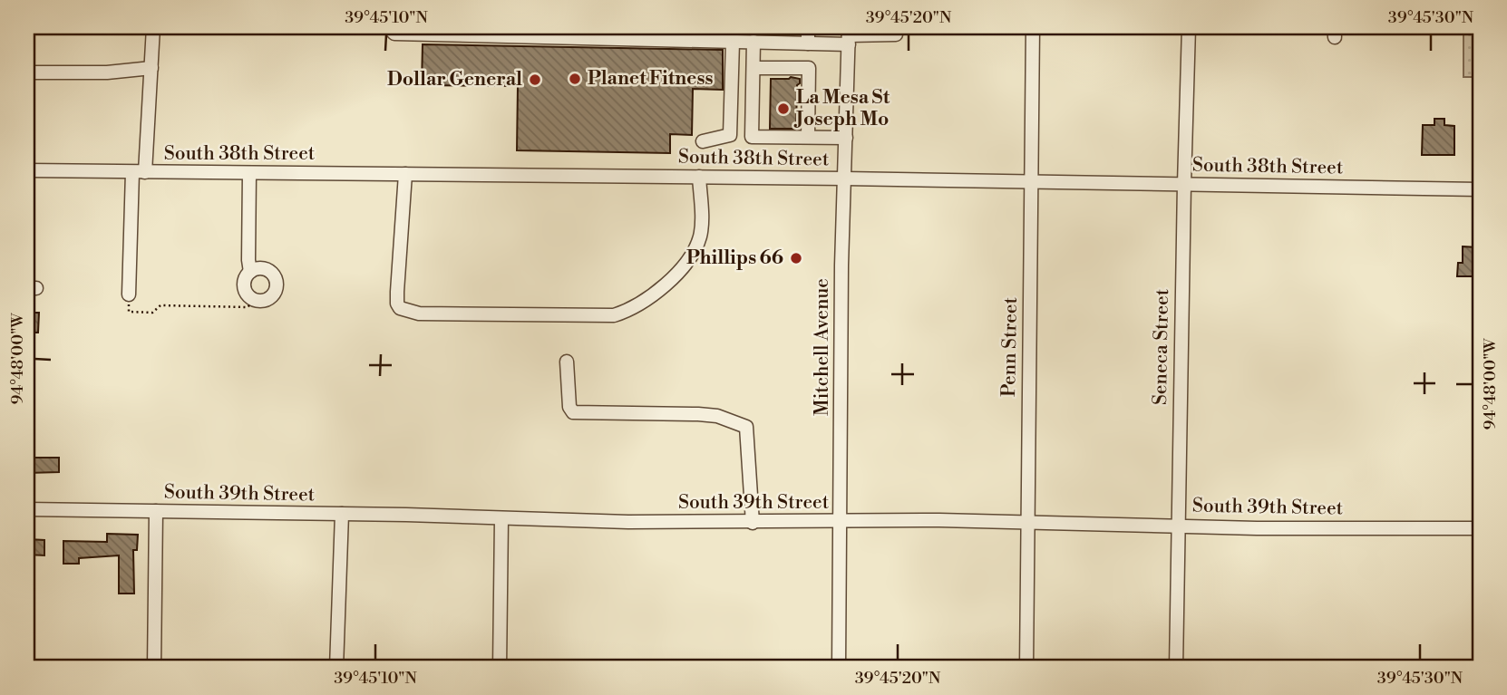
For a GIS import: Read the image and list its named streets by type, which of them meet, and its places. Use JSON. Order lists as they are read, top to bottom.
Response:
{
  "streets": {
    "street": [
      "South 38th Street",
      "Mitchell Avenue",
      "Penn Street",
      "Seneca Street",
      "South 39th Street"
    ]
  },
  "crossings": [
    ["South 38th Street", "Mitchell Avenue"],
    ["South 38th Street", "Penn Street"],
    ["South 38th Street", "Seneca Street"],
    ["Mitchell Avenue", "South 39th Street"],
    ["Penn Street", "South 39th Street"],
    ["Seneca Street", "South 39th Street"]
  ],
  "places": [
    "Planet Fitness",
    "Dollar General",
    "La Mesa St Joseph Mo",
    "Phillips 66"
  ],
  "coordinates": [
    "39°45'10\"N",
    "39°45'20\"N",
    "39°45'30\"N",
    "94°48'00\"W"
  ]
}
